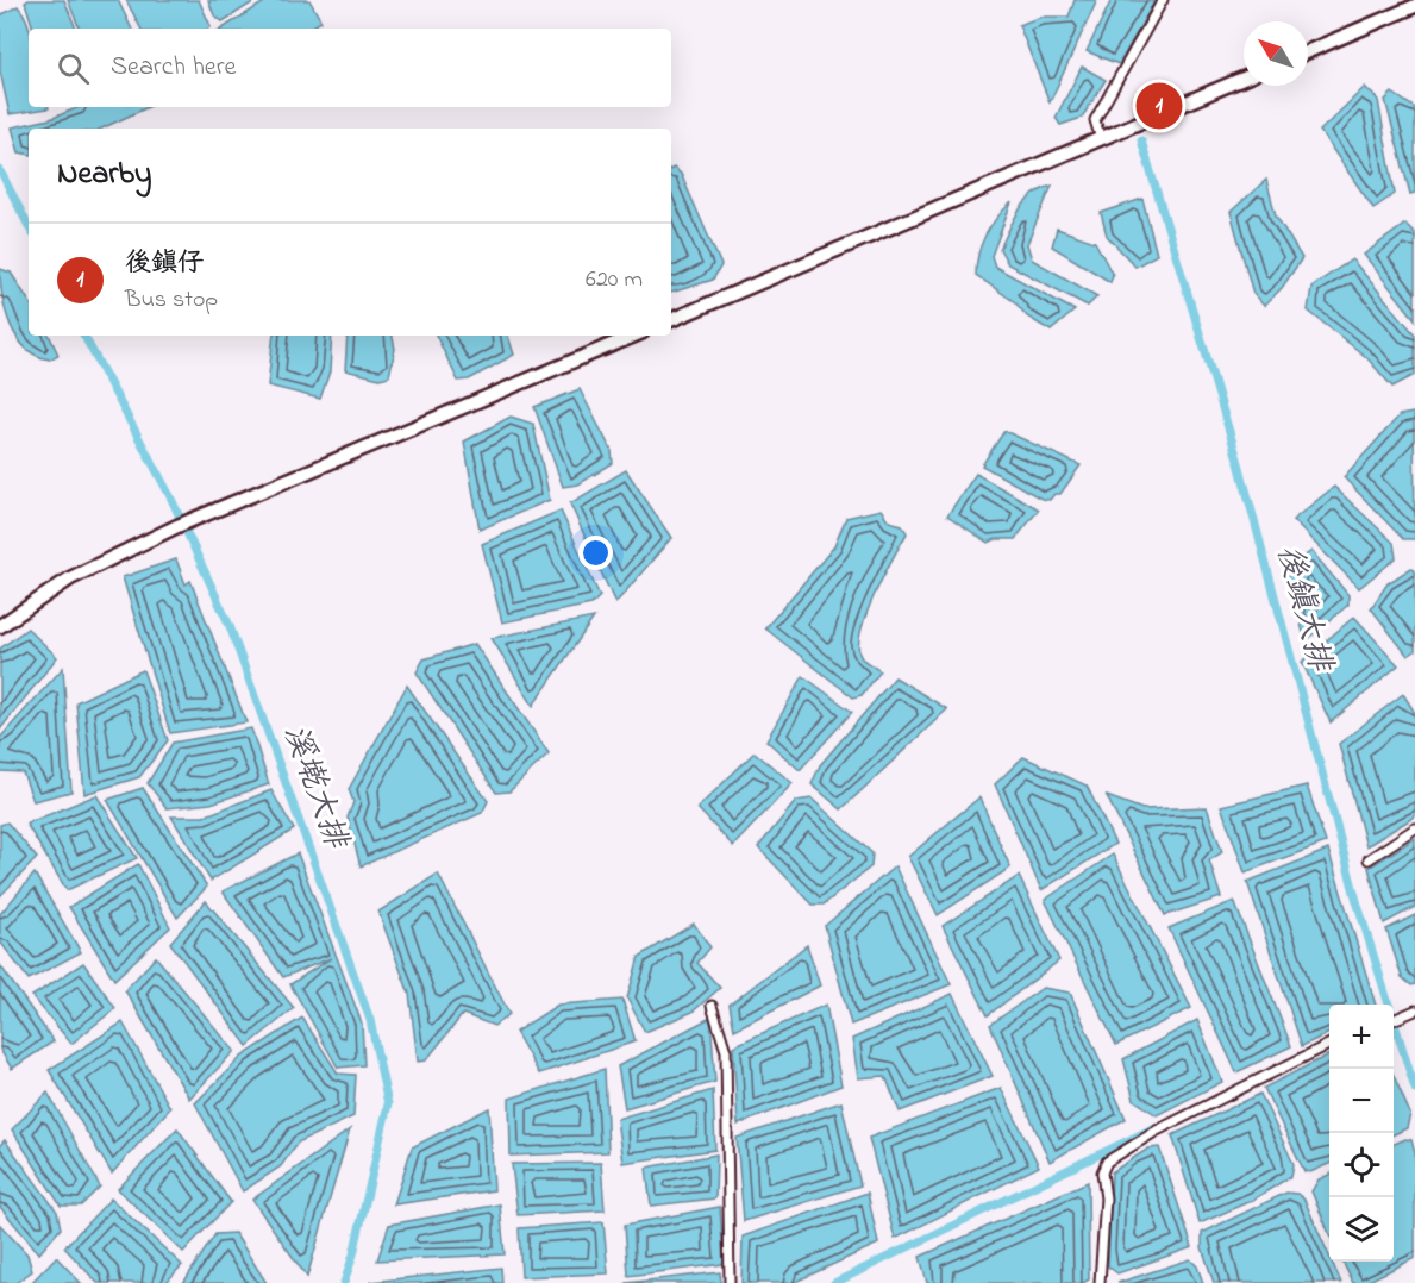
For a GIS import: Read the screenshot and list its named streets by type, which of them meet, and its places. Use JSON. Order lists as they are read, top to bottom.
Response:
{
  "water": ["後鎮大排", "溪墘大排"],
  "north": "top left",
  "page": {
    "search": "Search here",
    "pins": "1",
    "heading": "Nearby",
    "list": [
      {
        "mark": "1",
        "name": "後鎮仔",
        "note": "Bus stop",
        "value": "620 m"
      }
    ],
    "map_buttons": ["+", "−"]
  }
}
